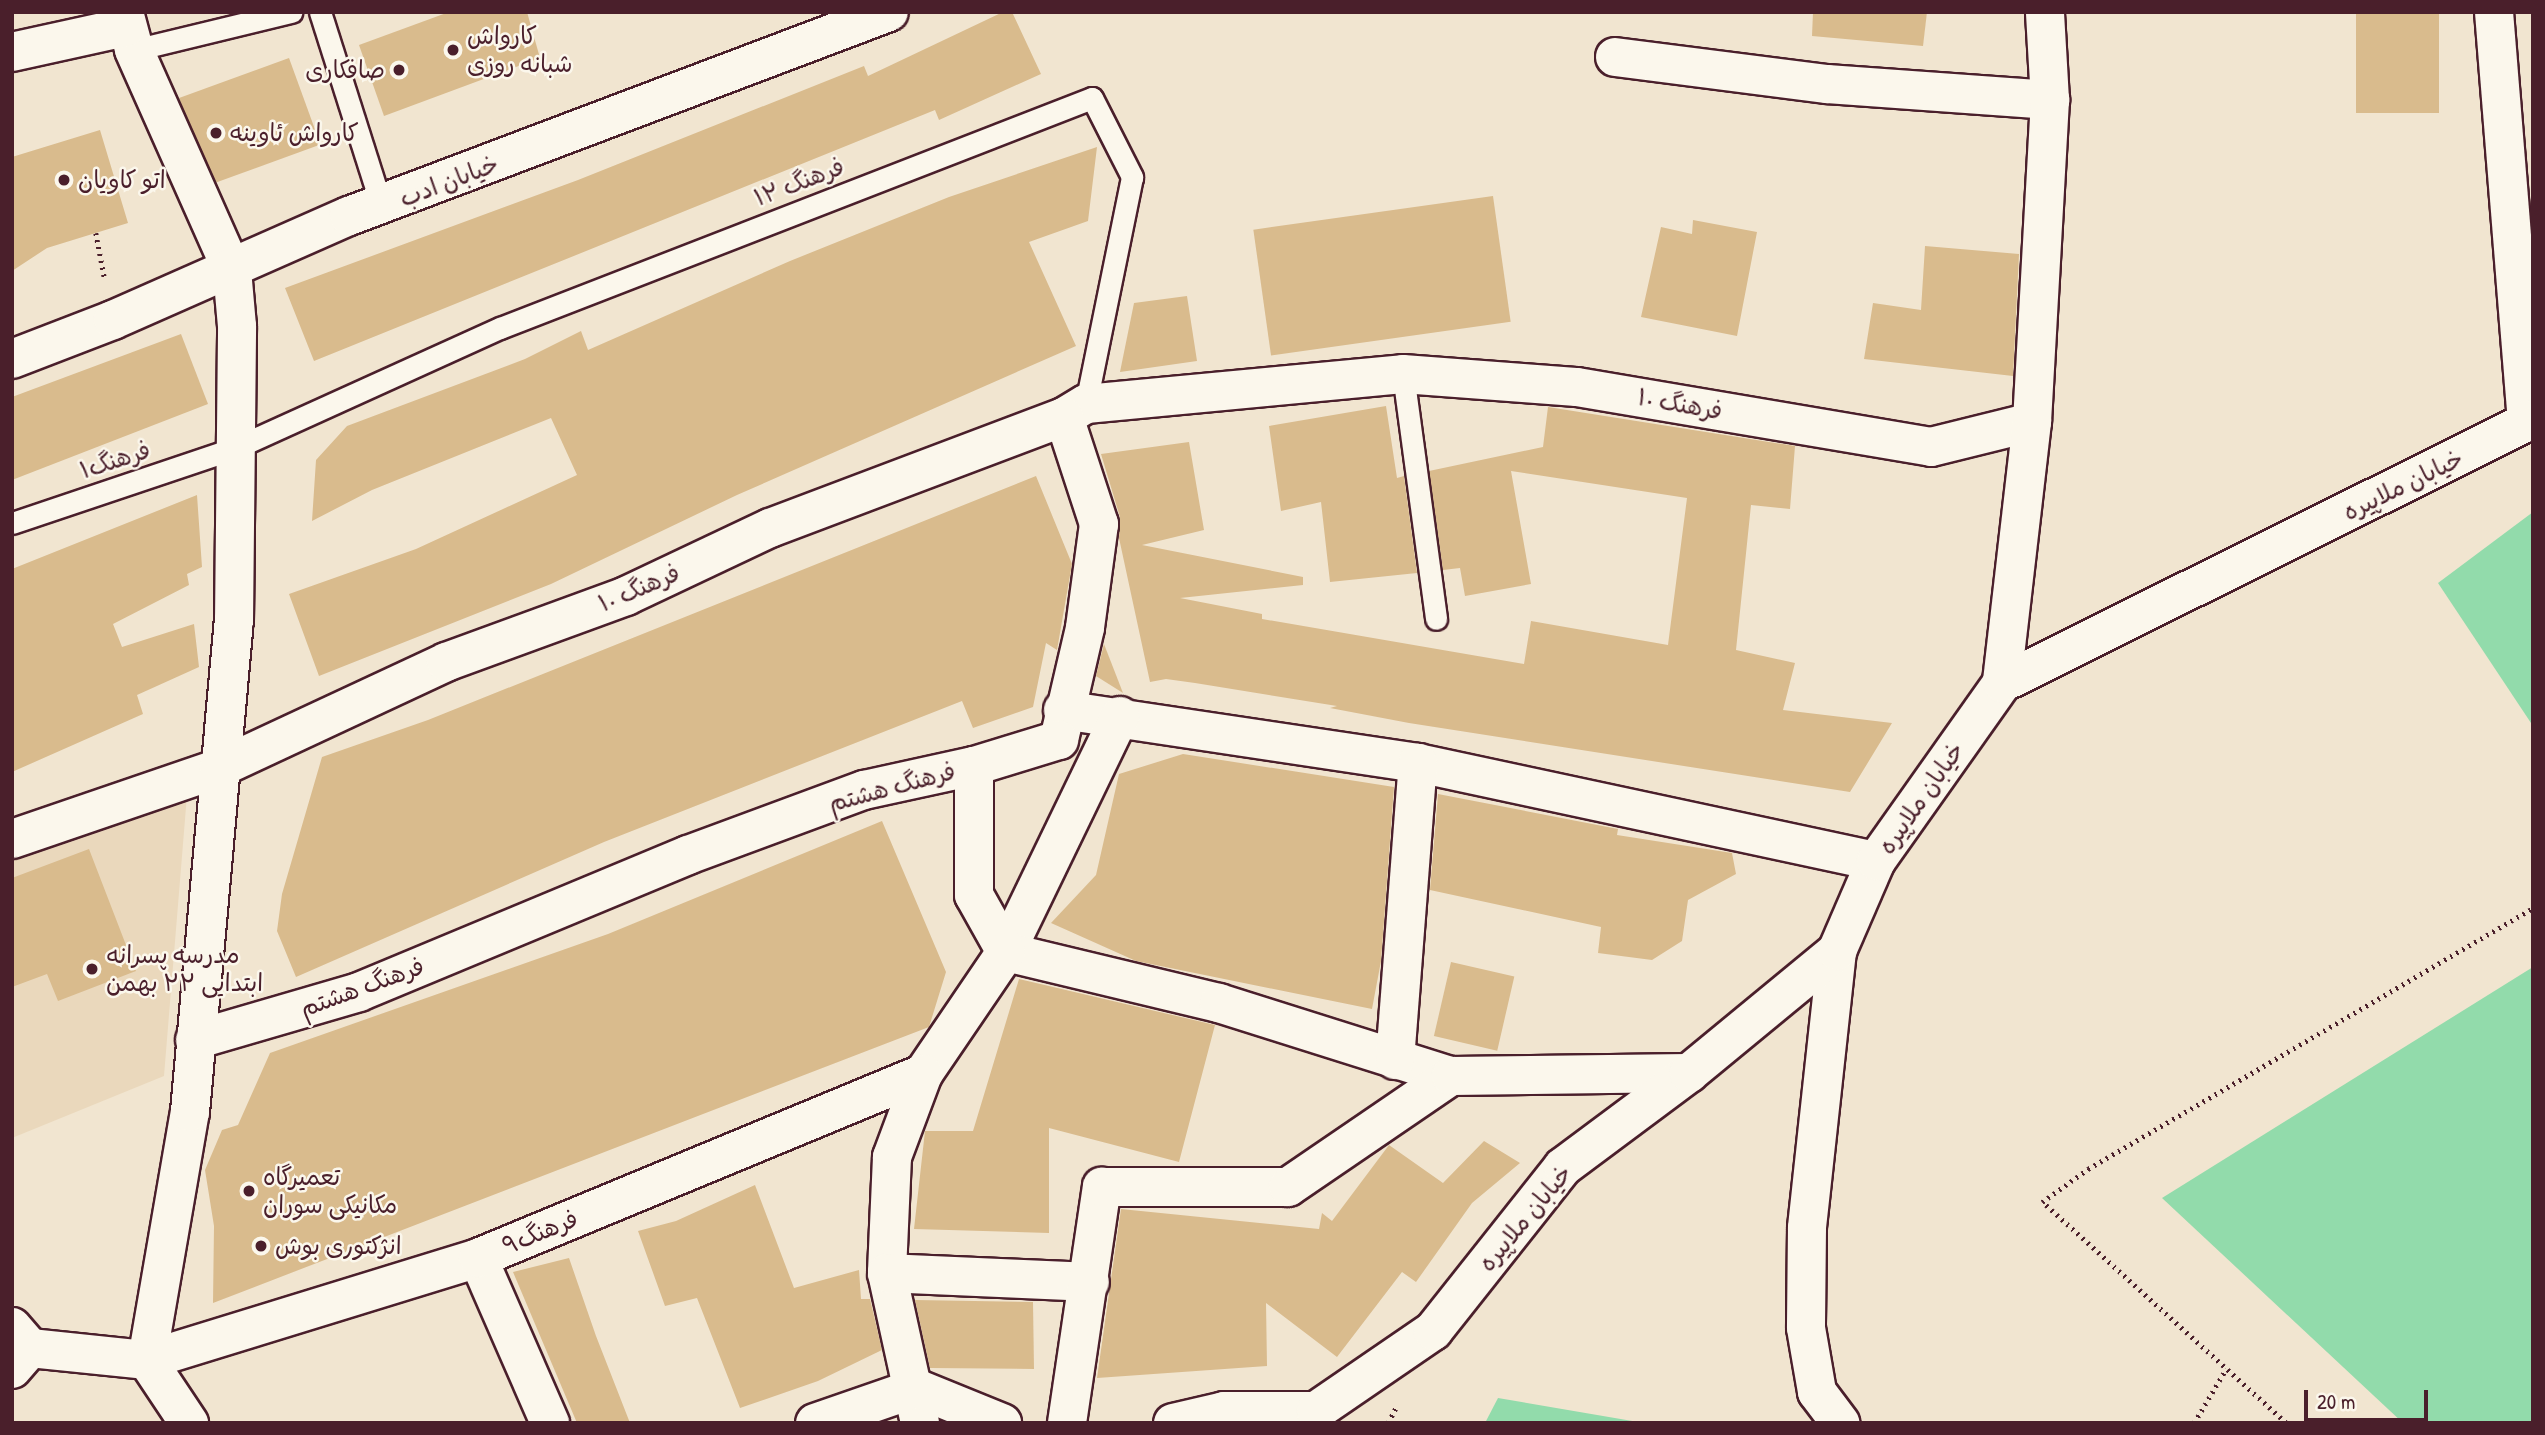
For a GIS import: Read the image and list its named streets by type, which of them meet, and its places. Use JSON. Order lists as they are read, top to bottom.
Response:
{
  "streets": {
    "street": [
      "خیابان ادب",
      "فرهنگ ۱۰",
      "خیابان ملاپیره",
      "فرهنگ هشتم",
      "فرهنگ۹"
    ],
    "lane": ["فرهنگ ۱۲", "فرهنگ۱"]
  },
  "crossings": [
    ["فرهنگ ۱۲", "فرهنگ ۱۰"],
    ["فرهنگ ۱۲", "فرهنگ۱"]
  ],
  "places": [
    "کارواش شبانه روزی",
    "صافکاری",
    "کارواش ئاوینه",
    "اتو کاویان",
    "مدرسه پسرانه ابتدایی ۲۲ بهمن",
    "تعمیرگاه مکانیکی سوران",
    "انژکتوری بوش"
  ],
  "scale_bar": "20 m"
}
